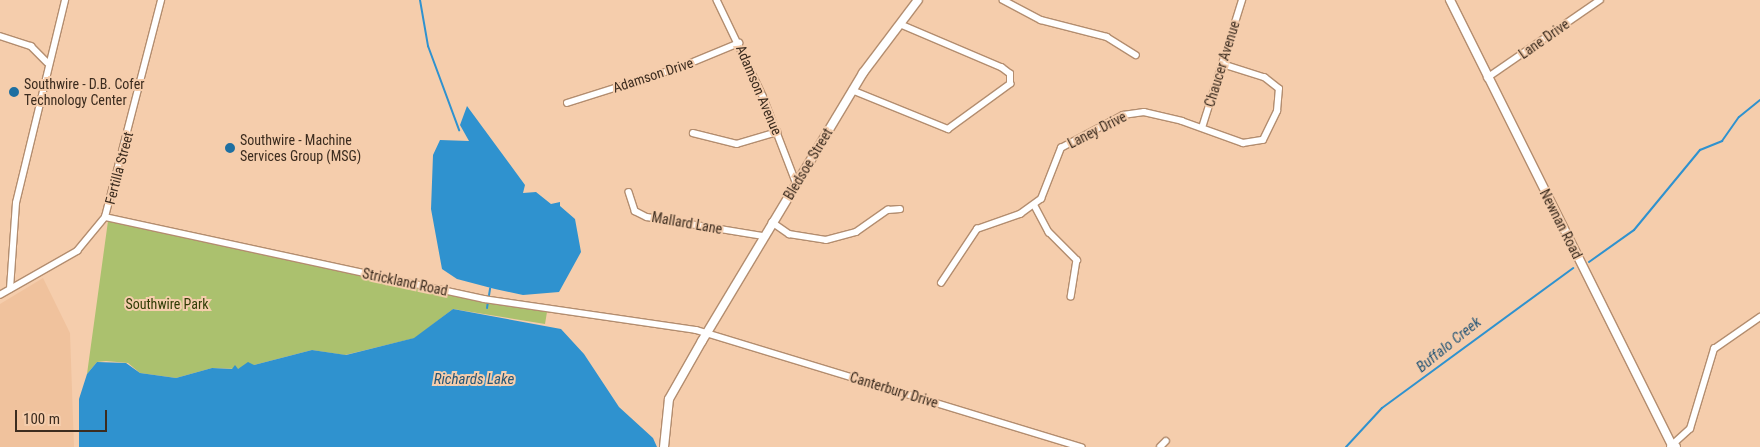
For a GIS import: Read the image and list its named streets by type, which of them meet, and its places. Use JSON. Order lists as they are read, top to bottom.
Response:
{
  "streets": {
    "street": [
      "Lane Drive",
      "Chaucer Avenue",
      "Adamson Drive",
      "Adamson Avenue",
      "Laney Drive",
      "Bledsoe Street",
      "Fertilla Street",
      "Mallard Lane",
      "Newnan Road",
      "Strickland Road",
      "Canterbury Drive"
    ]
  },
  "crossings": [
    ["Lane Drive", "Newnan Road"],
    ["Chaucer Avenue", "Laney Drive"],
    ["Adamson Drive", "Adamson Avenue"],
    ["Adamson Avenue", "Bledsoe Street"],
    ["Bledsoe Street", "Mallard Lane"],
    ["Bledsoe Street", "Strickland Road"],
    ["Bledsoe Street", "Canterbury Drive"],
    ["Fertilla Street", "Strickland Road"],
    ["Strickland Road", "Canterbury Drive"]
  ],
  "water": ["Buffalo Creek", "Richards Lake"],
  "parks": ["Southwire Park"],
  "places": ["Southwire - D.B. Cofer Technology Center", "Southwire - Machine Services Group (MSG)"],
  "scale_bar": "100 m"
}
